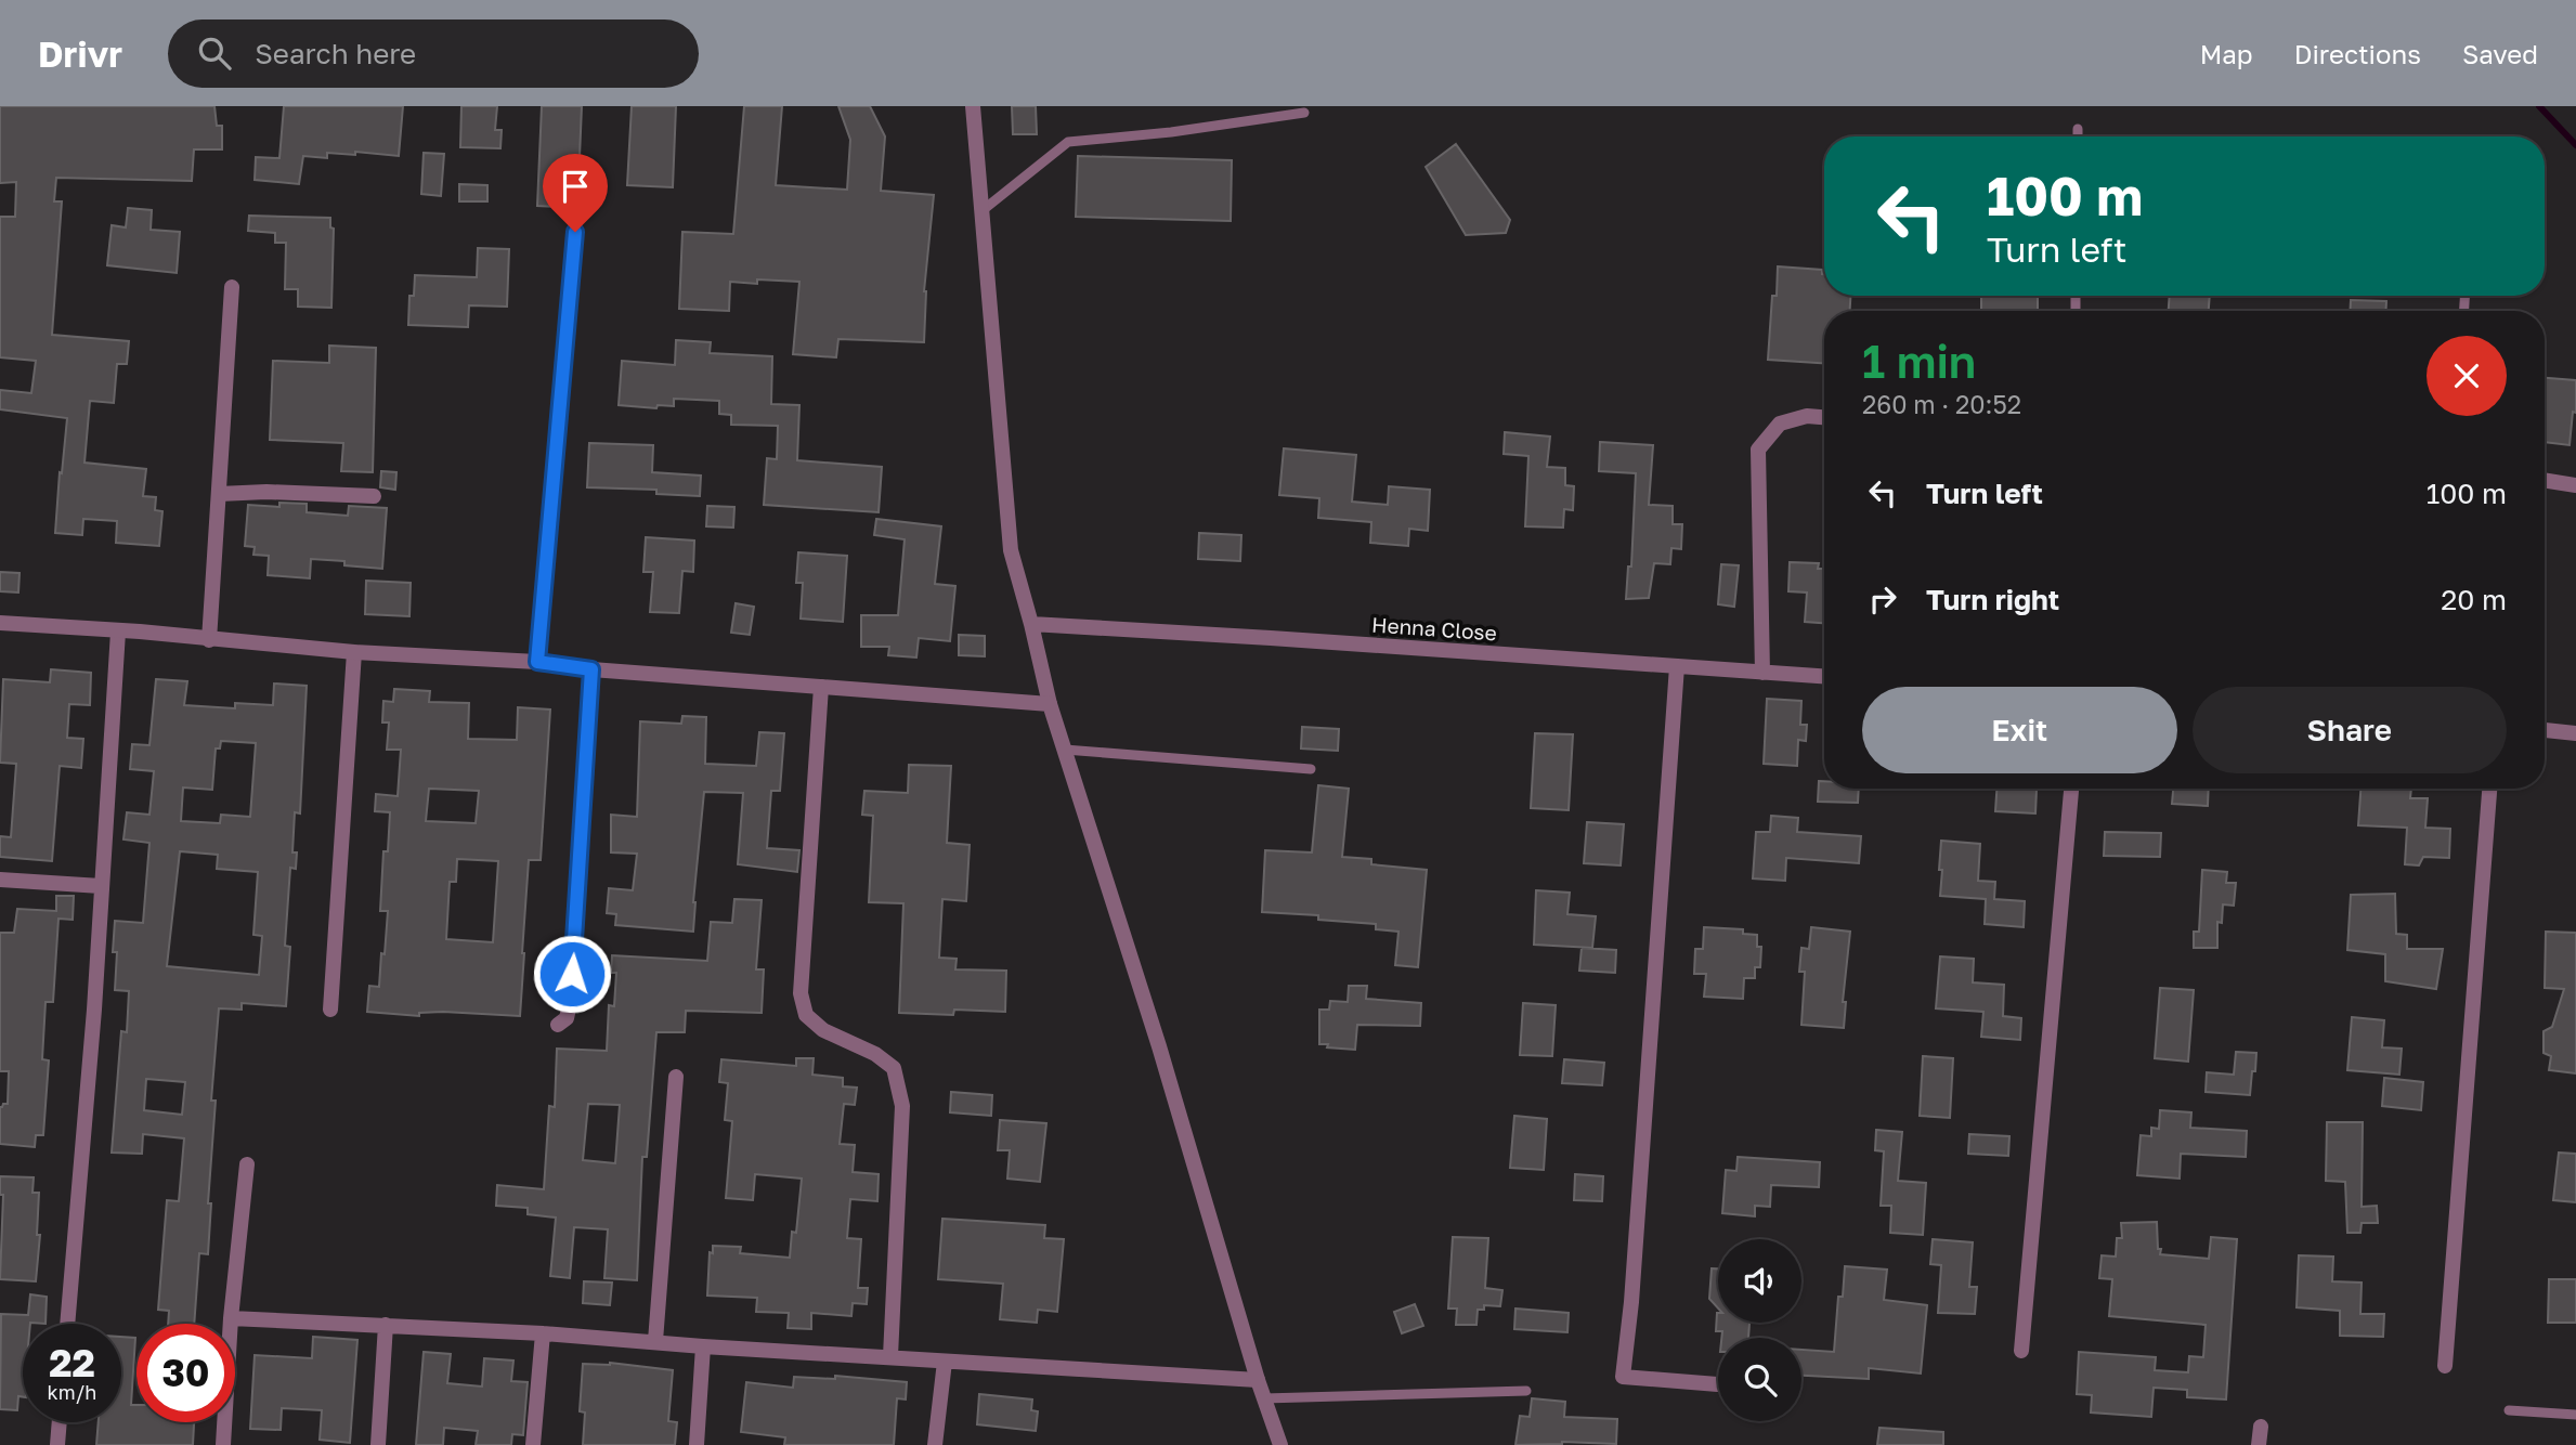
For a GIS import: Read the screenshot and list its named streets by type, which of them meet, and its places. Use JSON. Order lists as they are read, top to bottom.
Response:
{
  "streets": {
    "street": ["Henna Close"]
  },
  "page": {
    "header": "Drivr",
    "search": "Search here",
    "nav": ["Map", "Directions", "Saved"],
    "turn": ["100 m", "Turn left"],
    "heading": ["1 min", "260 m · 20:52"],
    "list": [
      {
        "name": "Turn left",
        "value": "100 m"
      },
      {
        "name": "Turn right",
        "value": "20 m"
      }
    ],
    "buttons": ["Exit", "Share"],
    "speed": "22 km/h",
    "limit": "30"
  }
}
